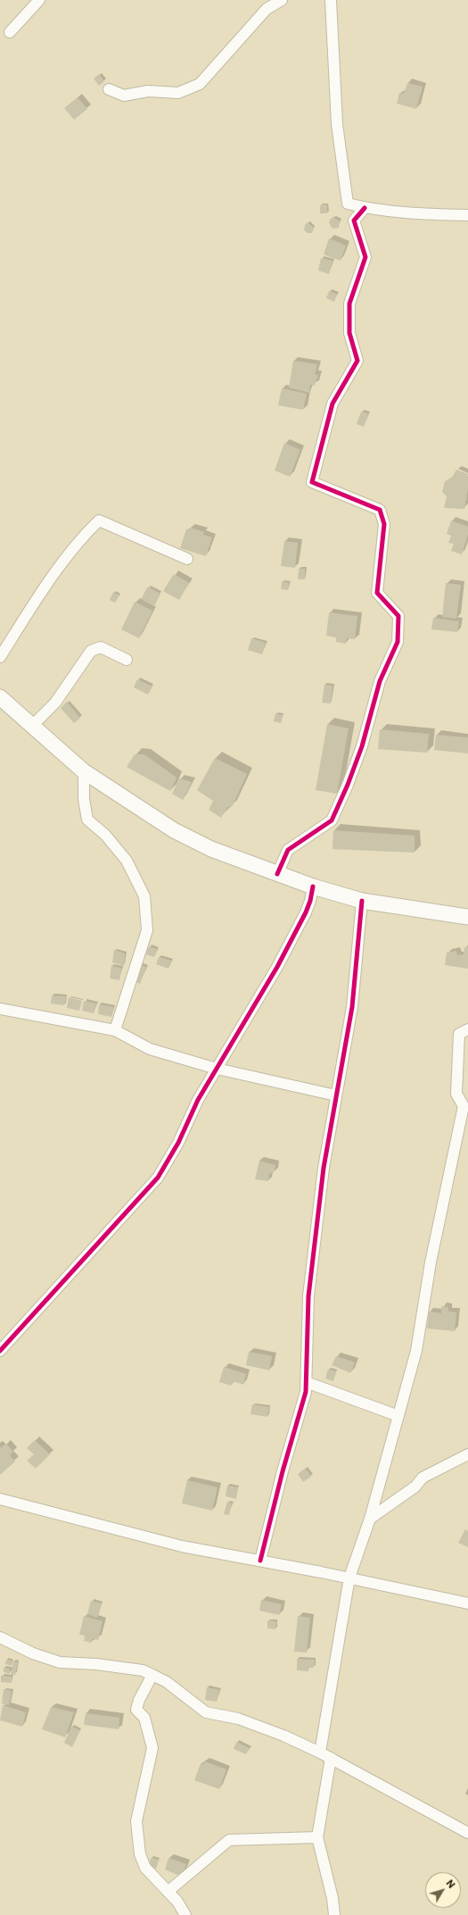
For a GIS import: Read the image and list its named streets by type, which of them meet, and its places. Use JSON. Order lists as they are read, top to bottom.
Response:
{
  "north": "top right"
}
